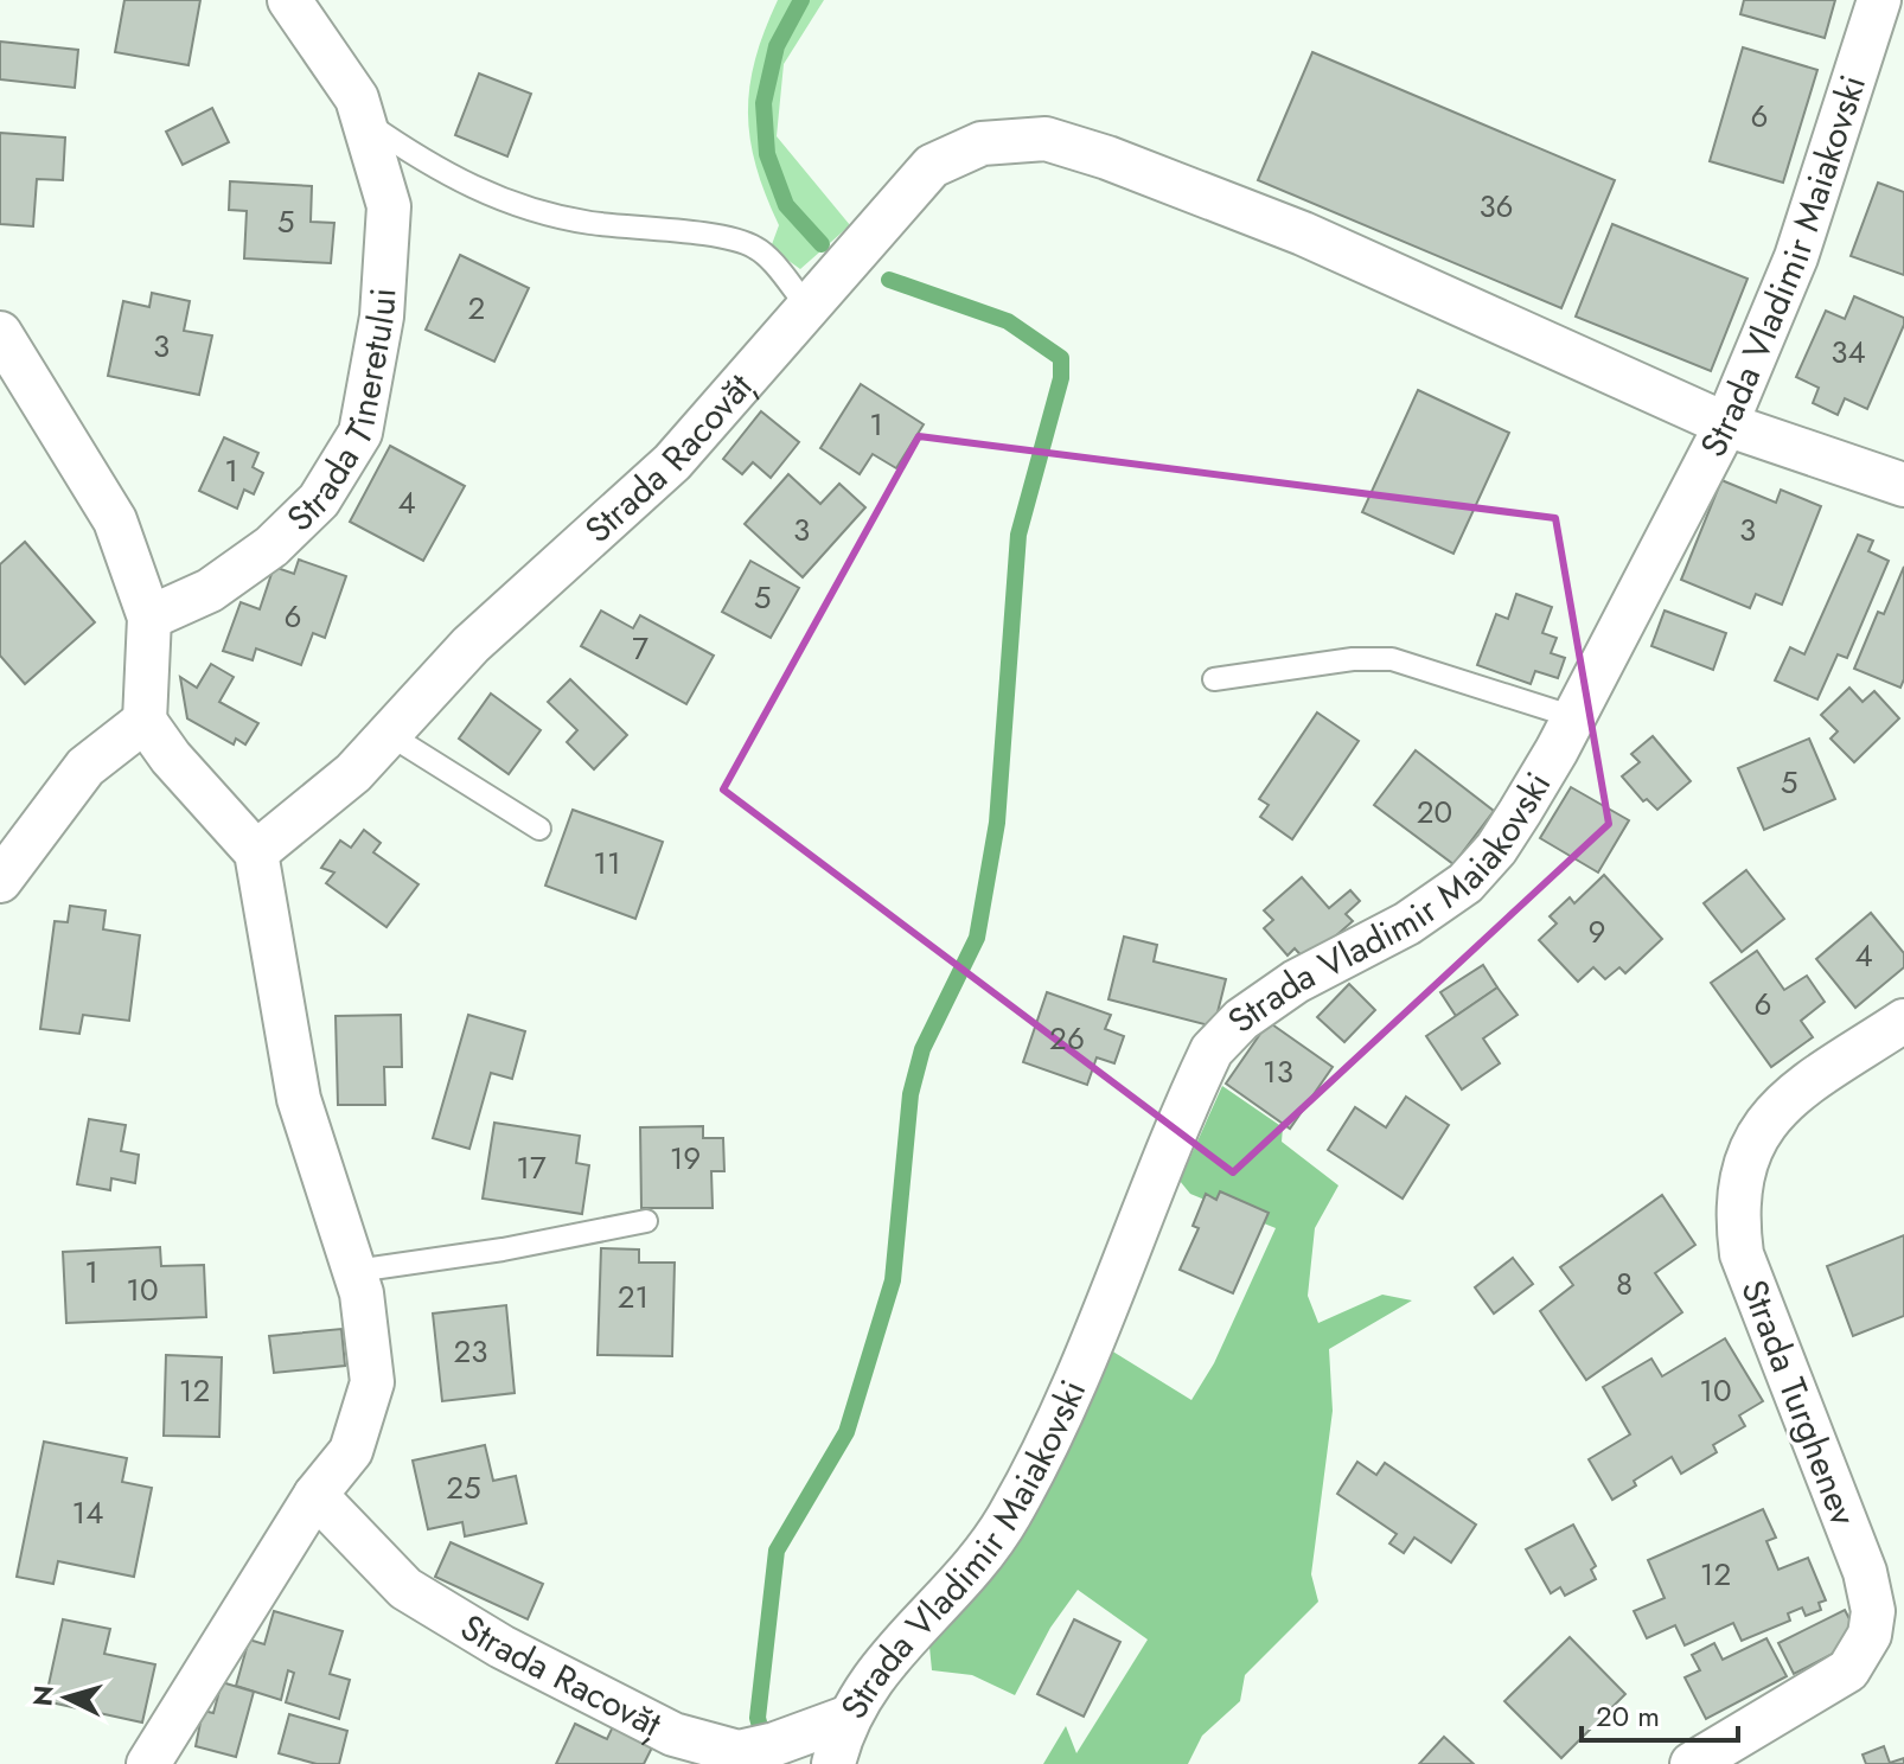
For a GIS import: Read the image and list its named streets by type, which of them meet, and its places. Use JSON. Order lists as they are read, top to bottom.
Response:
{
  "streets": {
    "street": [
      "Strada Vladimir Maiakovski",
      "Strada Tineretului",
      "Strada Racovăț",
      "Strada Turghenev"
    ]
  },
  "crossings": [
    ["Strada Vladimir Maiakovski", "Strada Racovăț"],
    ["Strada Tineretului", "Strada Racovăț"]
  ],
  "house_numbers": [
    "6",
    "36",
    "5",
    "2",
    "3",
    "34",
    "1",
    "1",
    "4",
    "3",
    "3",
    "5",
    "6",
    "7",
    "5",
    "20",
    "11",
    "9",
    "4",
    "6",
    "26",
    "13",
    "19",
    "17",
    "1",
    "8",
    "10",
    "21",
    "23",
    "12",
    "10",
    "25",
    "14",
    "12"
  ],
  "scale_bar": "20 m",
  "north": "left"
}
